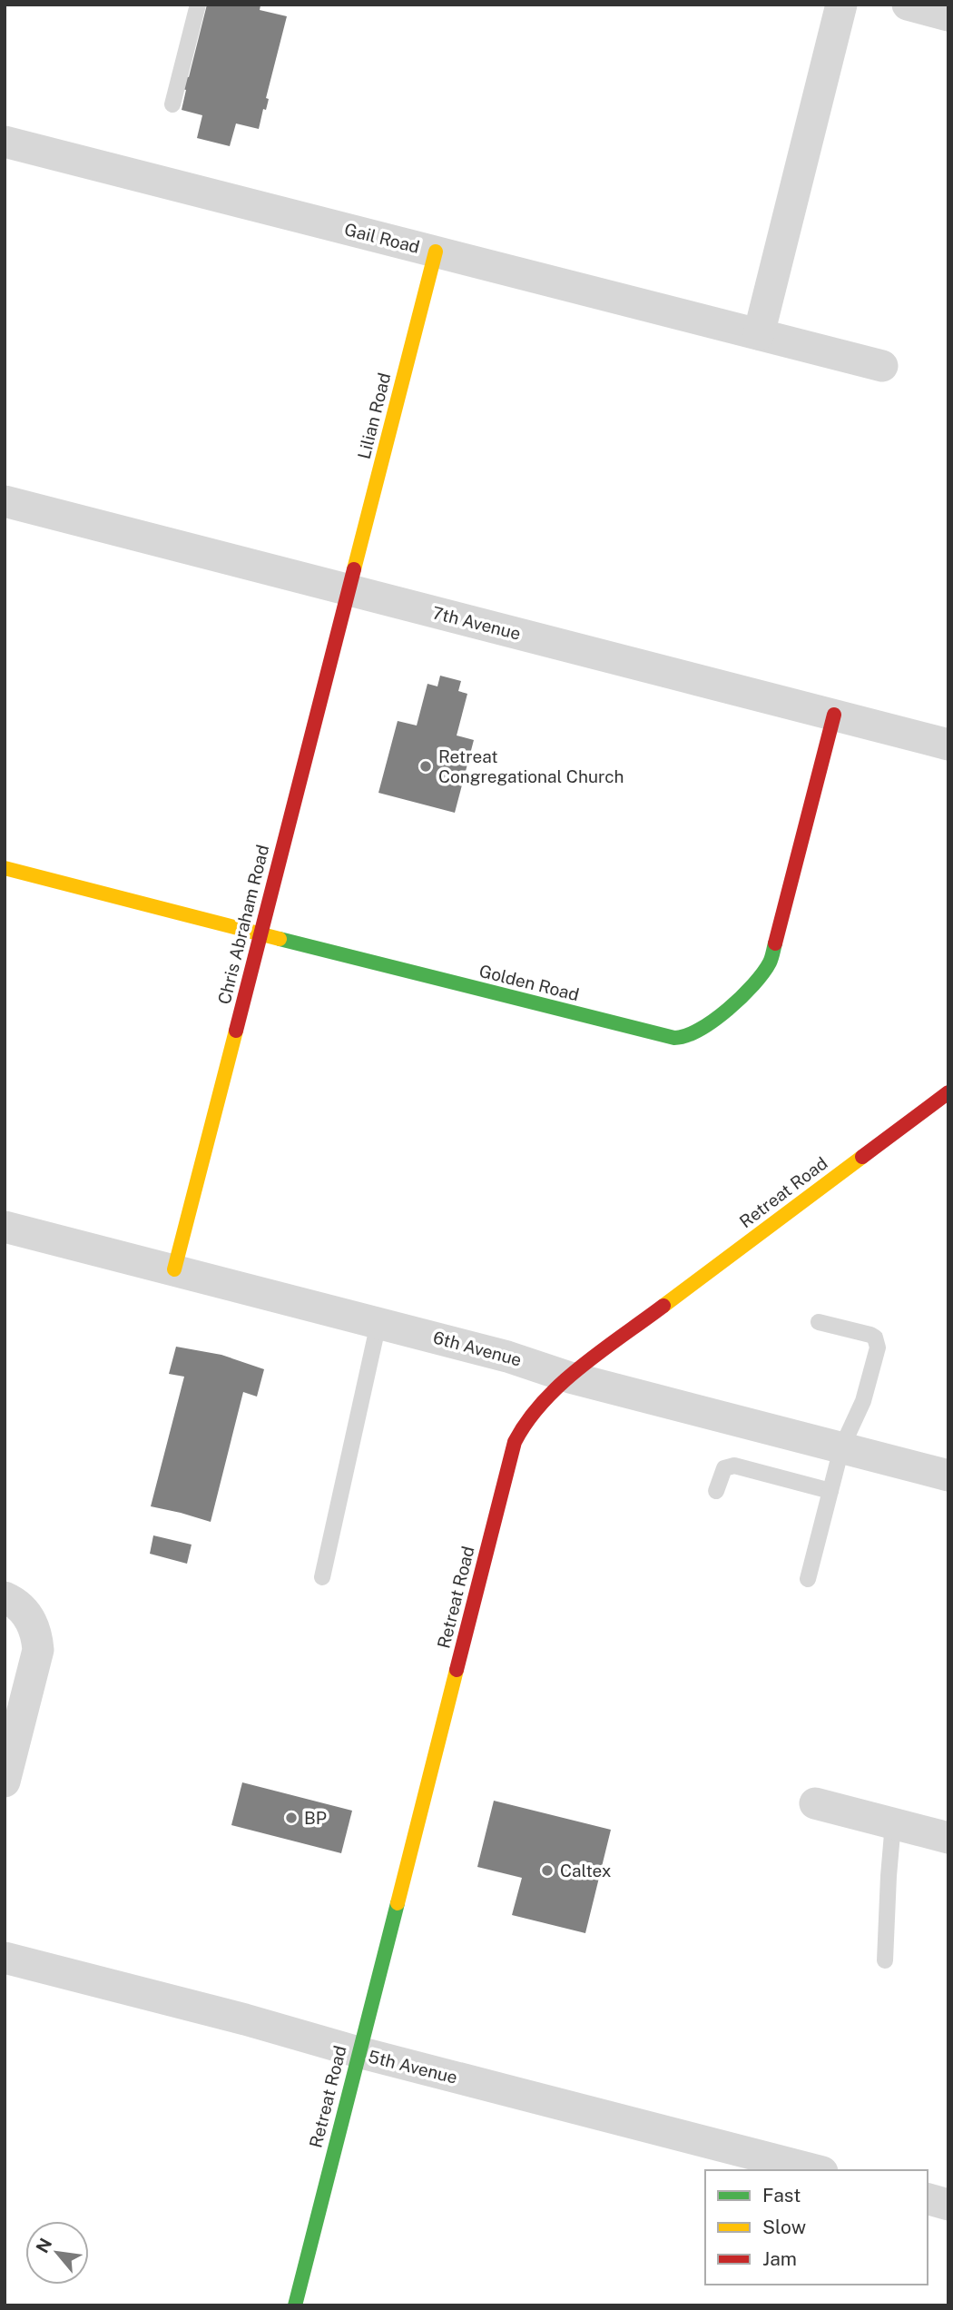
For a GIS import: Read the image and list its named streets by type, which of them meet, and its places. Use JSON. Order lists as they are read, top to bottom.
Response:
{
  "streets": {
    "street": [
      "Gail Road",
      "Lilian Road",
      "7th Avenue",
      "Chris Abraham Road",
      "Golden Road",
      "Retreat Road",
      "6th Avenue",
      "5th Avenue"
    ]
  },
  "crossings": [
    ["Gail Road", "Lilian Road"],
    ["Lilian Road", "7th Avenue"],
    ["Lilian Road", "Chris Abraham Road"],
    ["7th Avenue", "Chris Abraham Road"],
    ["7th Avenue", "Golden Road"],
    ["Chris Abraham Road", "Golden Road"],
    ["Chris Abraham Road", "6th Avenue"],
    ["Retreat Road", "6th Avenue"],
    ["Retreat Road", "5th Avenue"]
  ],
  "places": ["Retreat Congregational Church", "BP", "Caltex"],
  "legend": ["Fast", "Slow", "Jam"],
  "north": "top left"
}
